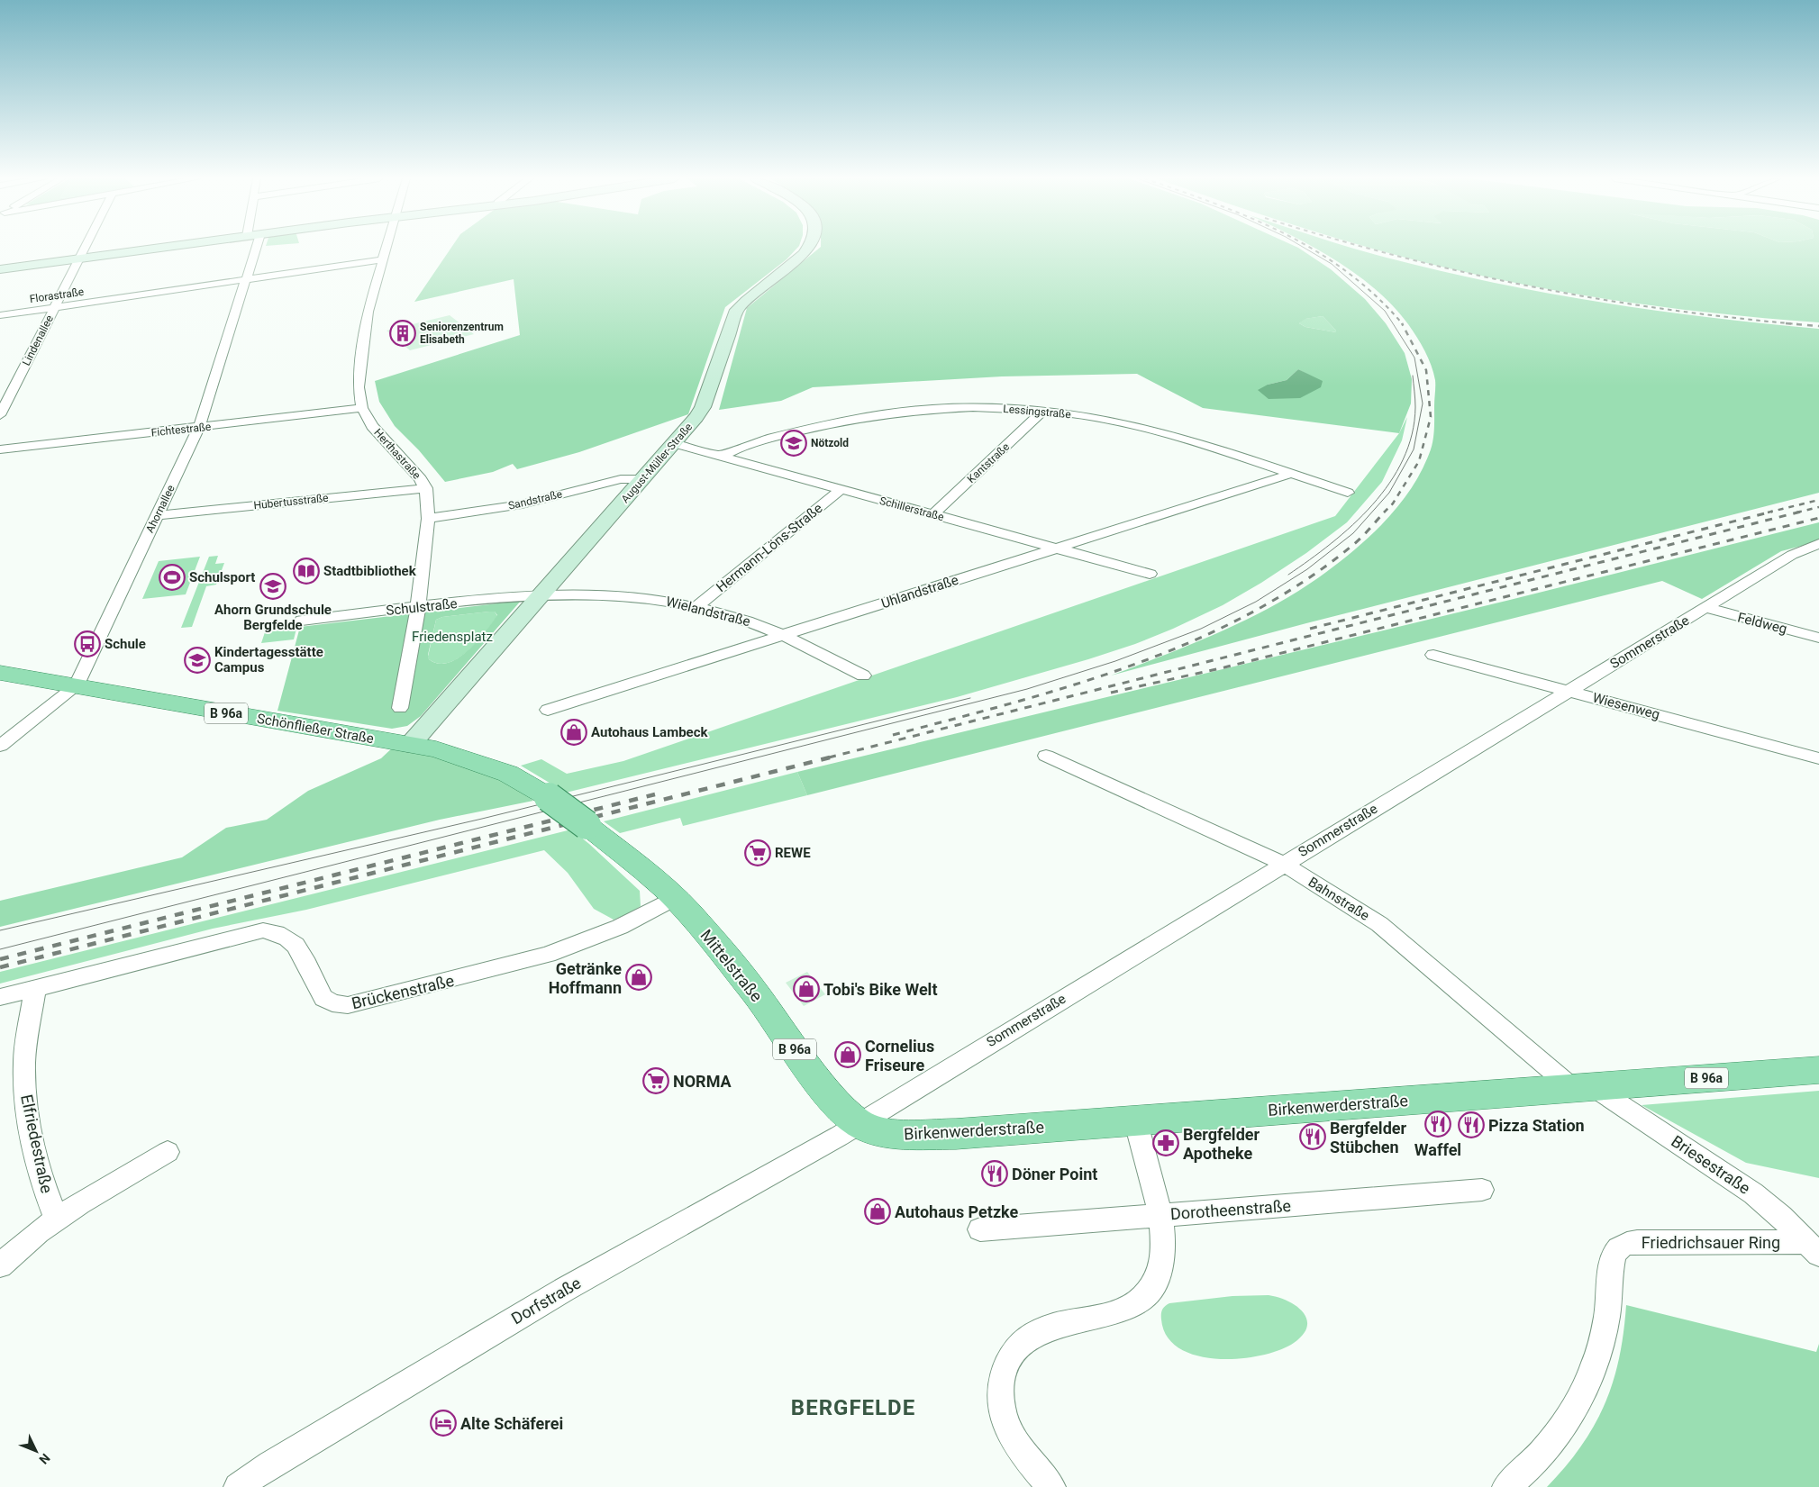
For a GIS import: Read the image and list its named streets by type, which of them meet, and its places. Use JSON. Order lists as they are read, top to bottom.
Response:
{
  "streets": {
    "main road": [
      "August-Müller-Straße",
      "B 96a",
      "Schönfließer Straße",
      "Mittelstraße",
      "Birkenwerderstraße"
    ],
    "street": [
      "Florastraße",
      "Lindenallee",
      "Lessingstraße",
      "Fichtestraße",
      "Herthastraße",
      "Kantstraße",
      "Sandstraße",
      "Hubertusstraße",
      "Ahornallee",
      "Schillerstraße",
      "Hermann-Löns-Straße",
      "Uhlandstraße",
      "Schulstraße",
      "Wielandstraße",
      "Feldweg",
      "Sommerstraße",
      "Wiesenweg",
      "Bahnstraße",
      "Brückenstraße",
      "Elfriedestraße",
      "Briesestraße",
      "Dorotheenstraße",
      "Friedrichsauer Ring",
      "Dorfstraße"
    ]
  },
  "crossings": [
    ["Florastraße", "Lindenallee"],
    ["Florastraße", "Herthastraße"],
    ["Florastraße", "Ahornallee"],
    ["Lessingstraße", "Kantstraße"],
    ["Lessingstraße", "Schillerstraße"],
    ["Lessingstraße", "Uhlandstraße"],
    ["Fichtestraße", "Herthastraße"],
    ["Fichtestraße", "Ahornallee"],
    ["Herthastraße", "Sandstraße"],
    ["Herthastraße", "Hubertusstraße"],
    ["Herthastraße", "Schulstraße"],
    ["August-Müller-Straße", "Sandstraße"],
    ["August-Müller-Straße", "Schillerstraße"],
    ["August-Müller-Straße", "Schulstraße"],
    ["August-Müller-Straße", "Wielandstraße"],
    ["August-Müller-Straße", "Schönfließer Straße"],
    ["Kantstraße", "Schillerstraße"],
    ["Hubertusstraße", "Ahornallee"],
    ["Ahornallee", "Schönfließer Straße"],
    ["Schillerstraße", "Hermann-Löns-Straße"],
    ["Schillerstraße", "Uhlandstraße"],
    ["Hermann-Löns-Straße", "Wielandstraße"],
    ["Uhlandstraße", "Wielandstraße"],
    ["Schulstraße", "Wielandstraße"],
    ["Feldweg", "Sommerstraße"],
    ["Sommerstraße", "Wiesenweg"],
    ["Sommerstraße", "Bahnstraße"],
    ["Sommerstraße", "Mittelstraße"],
    ["Sommerstraße", "Birkenwerderstraße"],
    ["Sommerstraße", "Dorfstraße"],
    ["Schönfließer Straße", "Mittelstraße"],
    ["Bahnstraße", "Birkenwerderstraße"],
    ["Bahnstraße", "Briesestraße"],
    ["Mittelstraße", "Brückenstraße"],
    ["Mittelstraße", "Birkenwerderstraße"],
    ["Mittelstraße", "Dorfstraße"],
    ["Brückenstraße", "Elfriedestraße"],
    ["Birkenwerderstraße", "Briesestraße"],
    ["Birkenwerderstraße", "Dorfstraße"],
    ["Briesestraße", "Friedrichsauer Ring"]
  ],
  "districts": ["BERGFELDE"],
  "parks": ["Friedensplatz"],
  "places": {
    "building": ["Seniorenzentrum Elisabeth"],
    "school or university": ["Nötzold", "Ahorn Grundschule Bergfelde", "Kindertagesstätte Campus"],
    "library": ["Stadtbibliothek"],
    "sports": ["Schulsport"],
    "bus stop": ["Schule"],
    "shop": [
      "Autohaus Lambeck",
      "Getränke Hoffmann",
      "Tobi's Bike Welt",
      "Cornelius Friseure",
      "Autohaus Petzke"
    ],
    "supermarket": ["REWE", "NORMA"],
    "restaurant": [
      "Waffel",
      "Pizza Station",
      "Bergfelder Stübchen",
      "Döner Point"
    ],
    "pharmacy": ["Bergfelder Apotheke"],
    "hotel": ["Alte Schäferei"]
  },
  "north": "bottom right"
}
